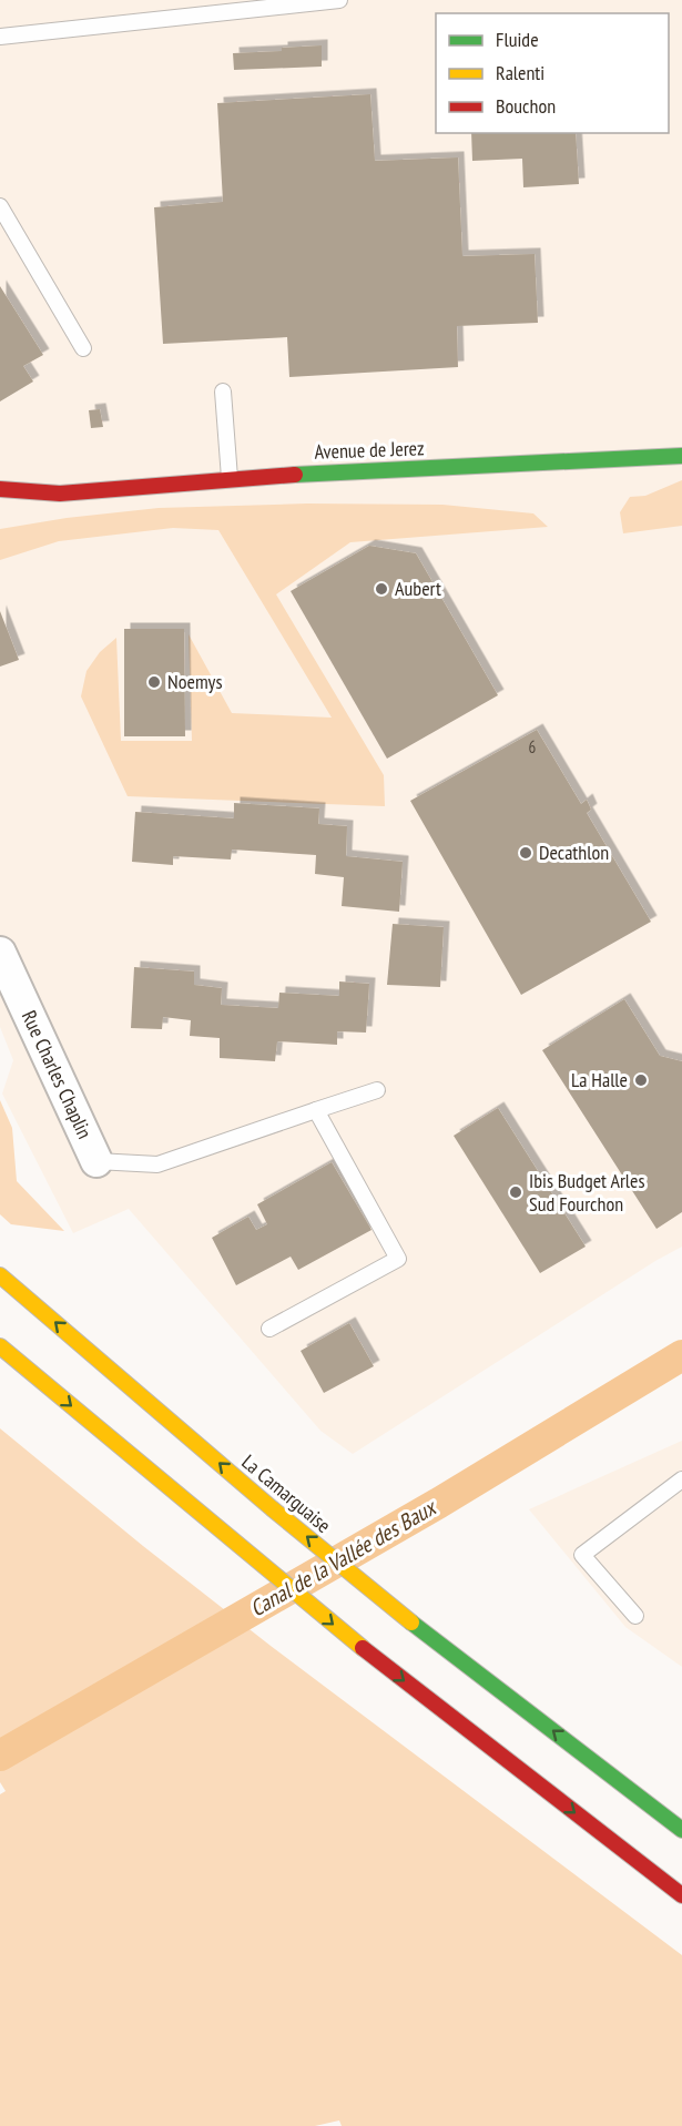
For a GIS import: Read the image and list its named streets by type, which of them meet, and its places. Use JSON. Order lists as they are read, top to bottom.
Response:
{
  "streets": {
    "main road": ["Avenue de Jerez", "La Camarguaise"],
    "street": ["Rue Charles Chaplin"]
  },
  "water": ["Canal de la Vallée des Baux"],
  "places": [
    "Aubert",
    "Noemys",
    "Decathlon",
    "La Halle",
    "Ibis Budget Arles Sud Fourchon"
  ],
  "house_numbers": ["6"],
  "legend": ["Fluide", "Ralenti", "Bouchon"]
}
